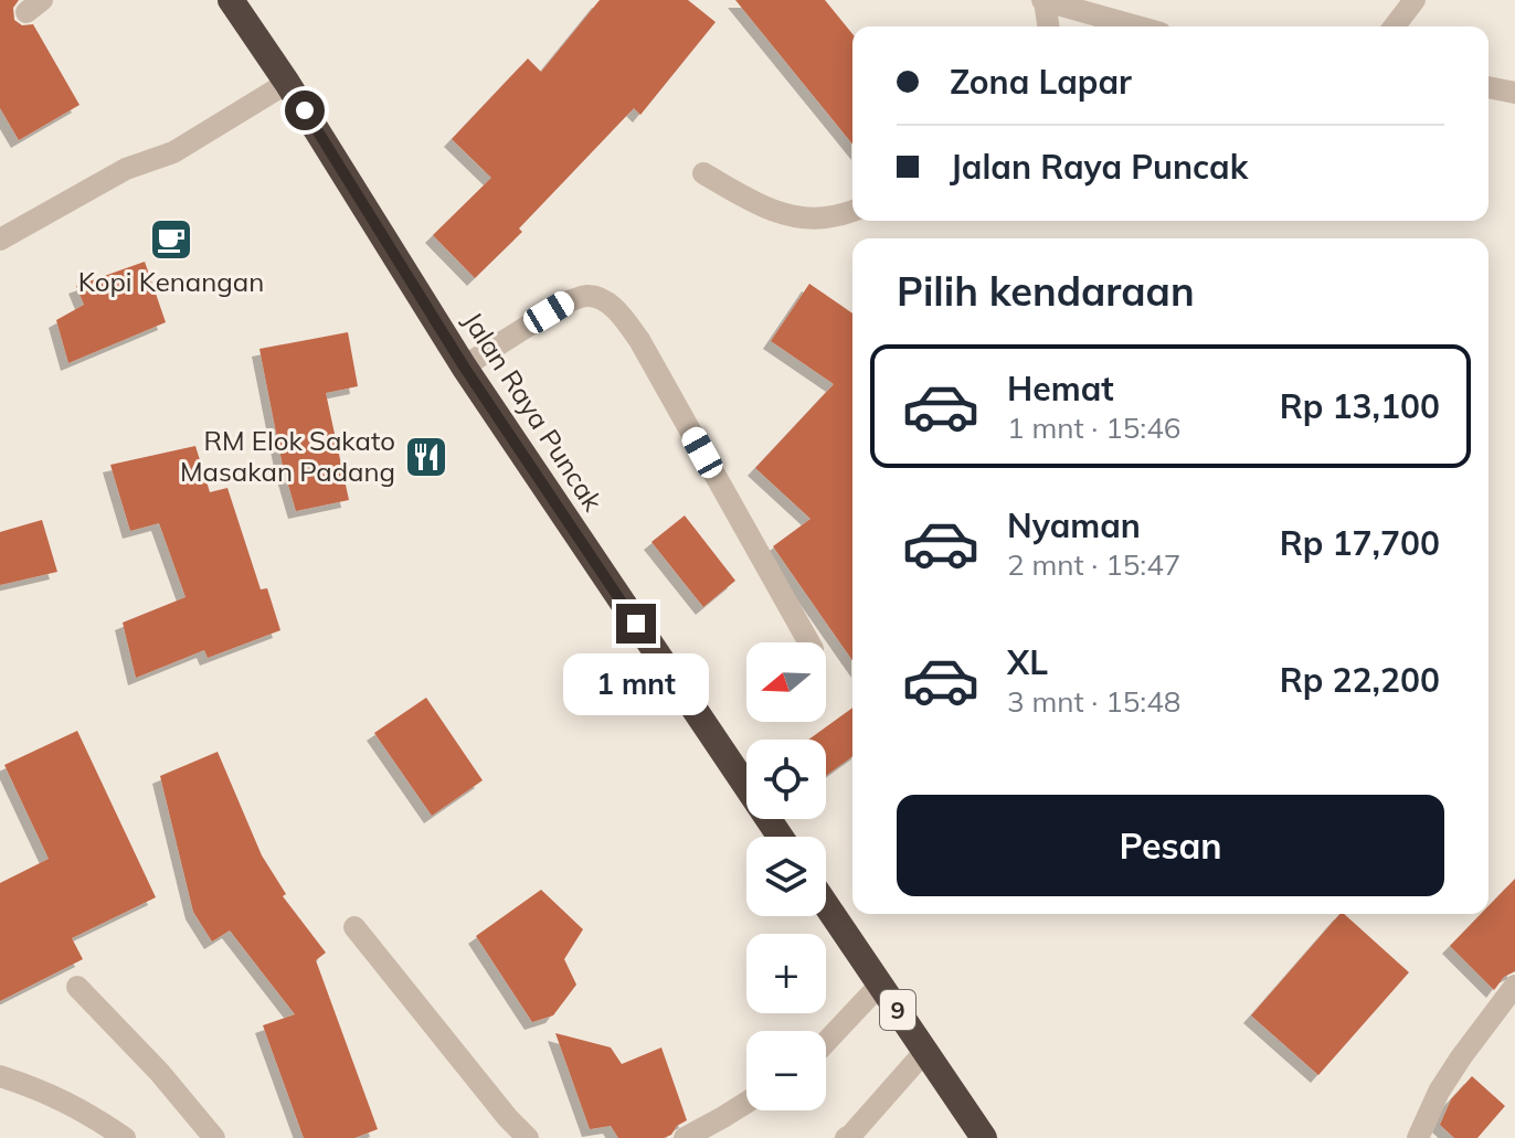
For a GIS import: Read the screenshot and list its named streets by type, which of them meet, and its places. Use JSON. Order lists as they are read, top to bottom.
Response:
{
  "streets": {
    "highway": ["Jalan Raya Puncak", "9"]
  },
  "places": {
    "cafe": ["Kopi Kenangan"],
    "restaurant": ["RM Elok Sakato Masakan Padang"]
  },
  "north": "left",
  "page": {
    "banner": ["Zona Lapar", "Jalan Raya Puncak"],
    "heading": "Pilih kendaraan",
    "list": [
      {
        "name": "Hemat",
        "note": "1 mnt · 15:46",
        "value": "Rp 13,100"
      },
      {
        "name": "Nyaman",
        "note": "2 mnt · 15:47",
        "value": "Rp 17,700"
      },
      {
        "name": "XL",
        "note": "3 mnt · 15:48",
        "value": "Rp 22,200"
      }
    ],
    "map_buttons": ["+", "−"],
    "bubble": "1 mnt",
    "buttons": "Pesan"
  }
}
